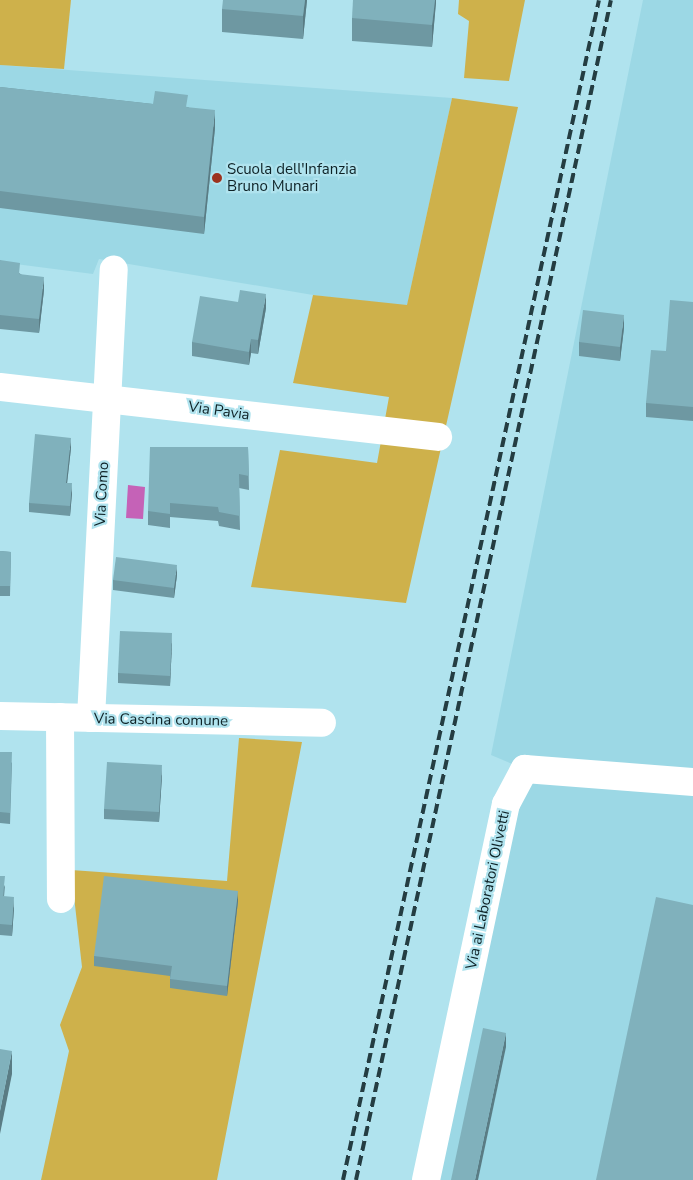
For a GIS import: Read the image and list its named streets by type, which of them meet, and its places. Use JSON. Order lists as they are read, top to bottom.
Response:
{
  "streets": {
    "street": [
      "Via Pavia",
      "Via Como",
      "Via Cascina comune",
      "Via ai Laboratori Olivetti"
    ]
  },
  "crossings": [
    ["Via Pavia", "Via Como"],
    ["Via Como", "Via Cascina comune"]
  ],
  "places": ["Scuola dell'Infanzia Bruno Munari"]
}
